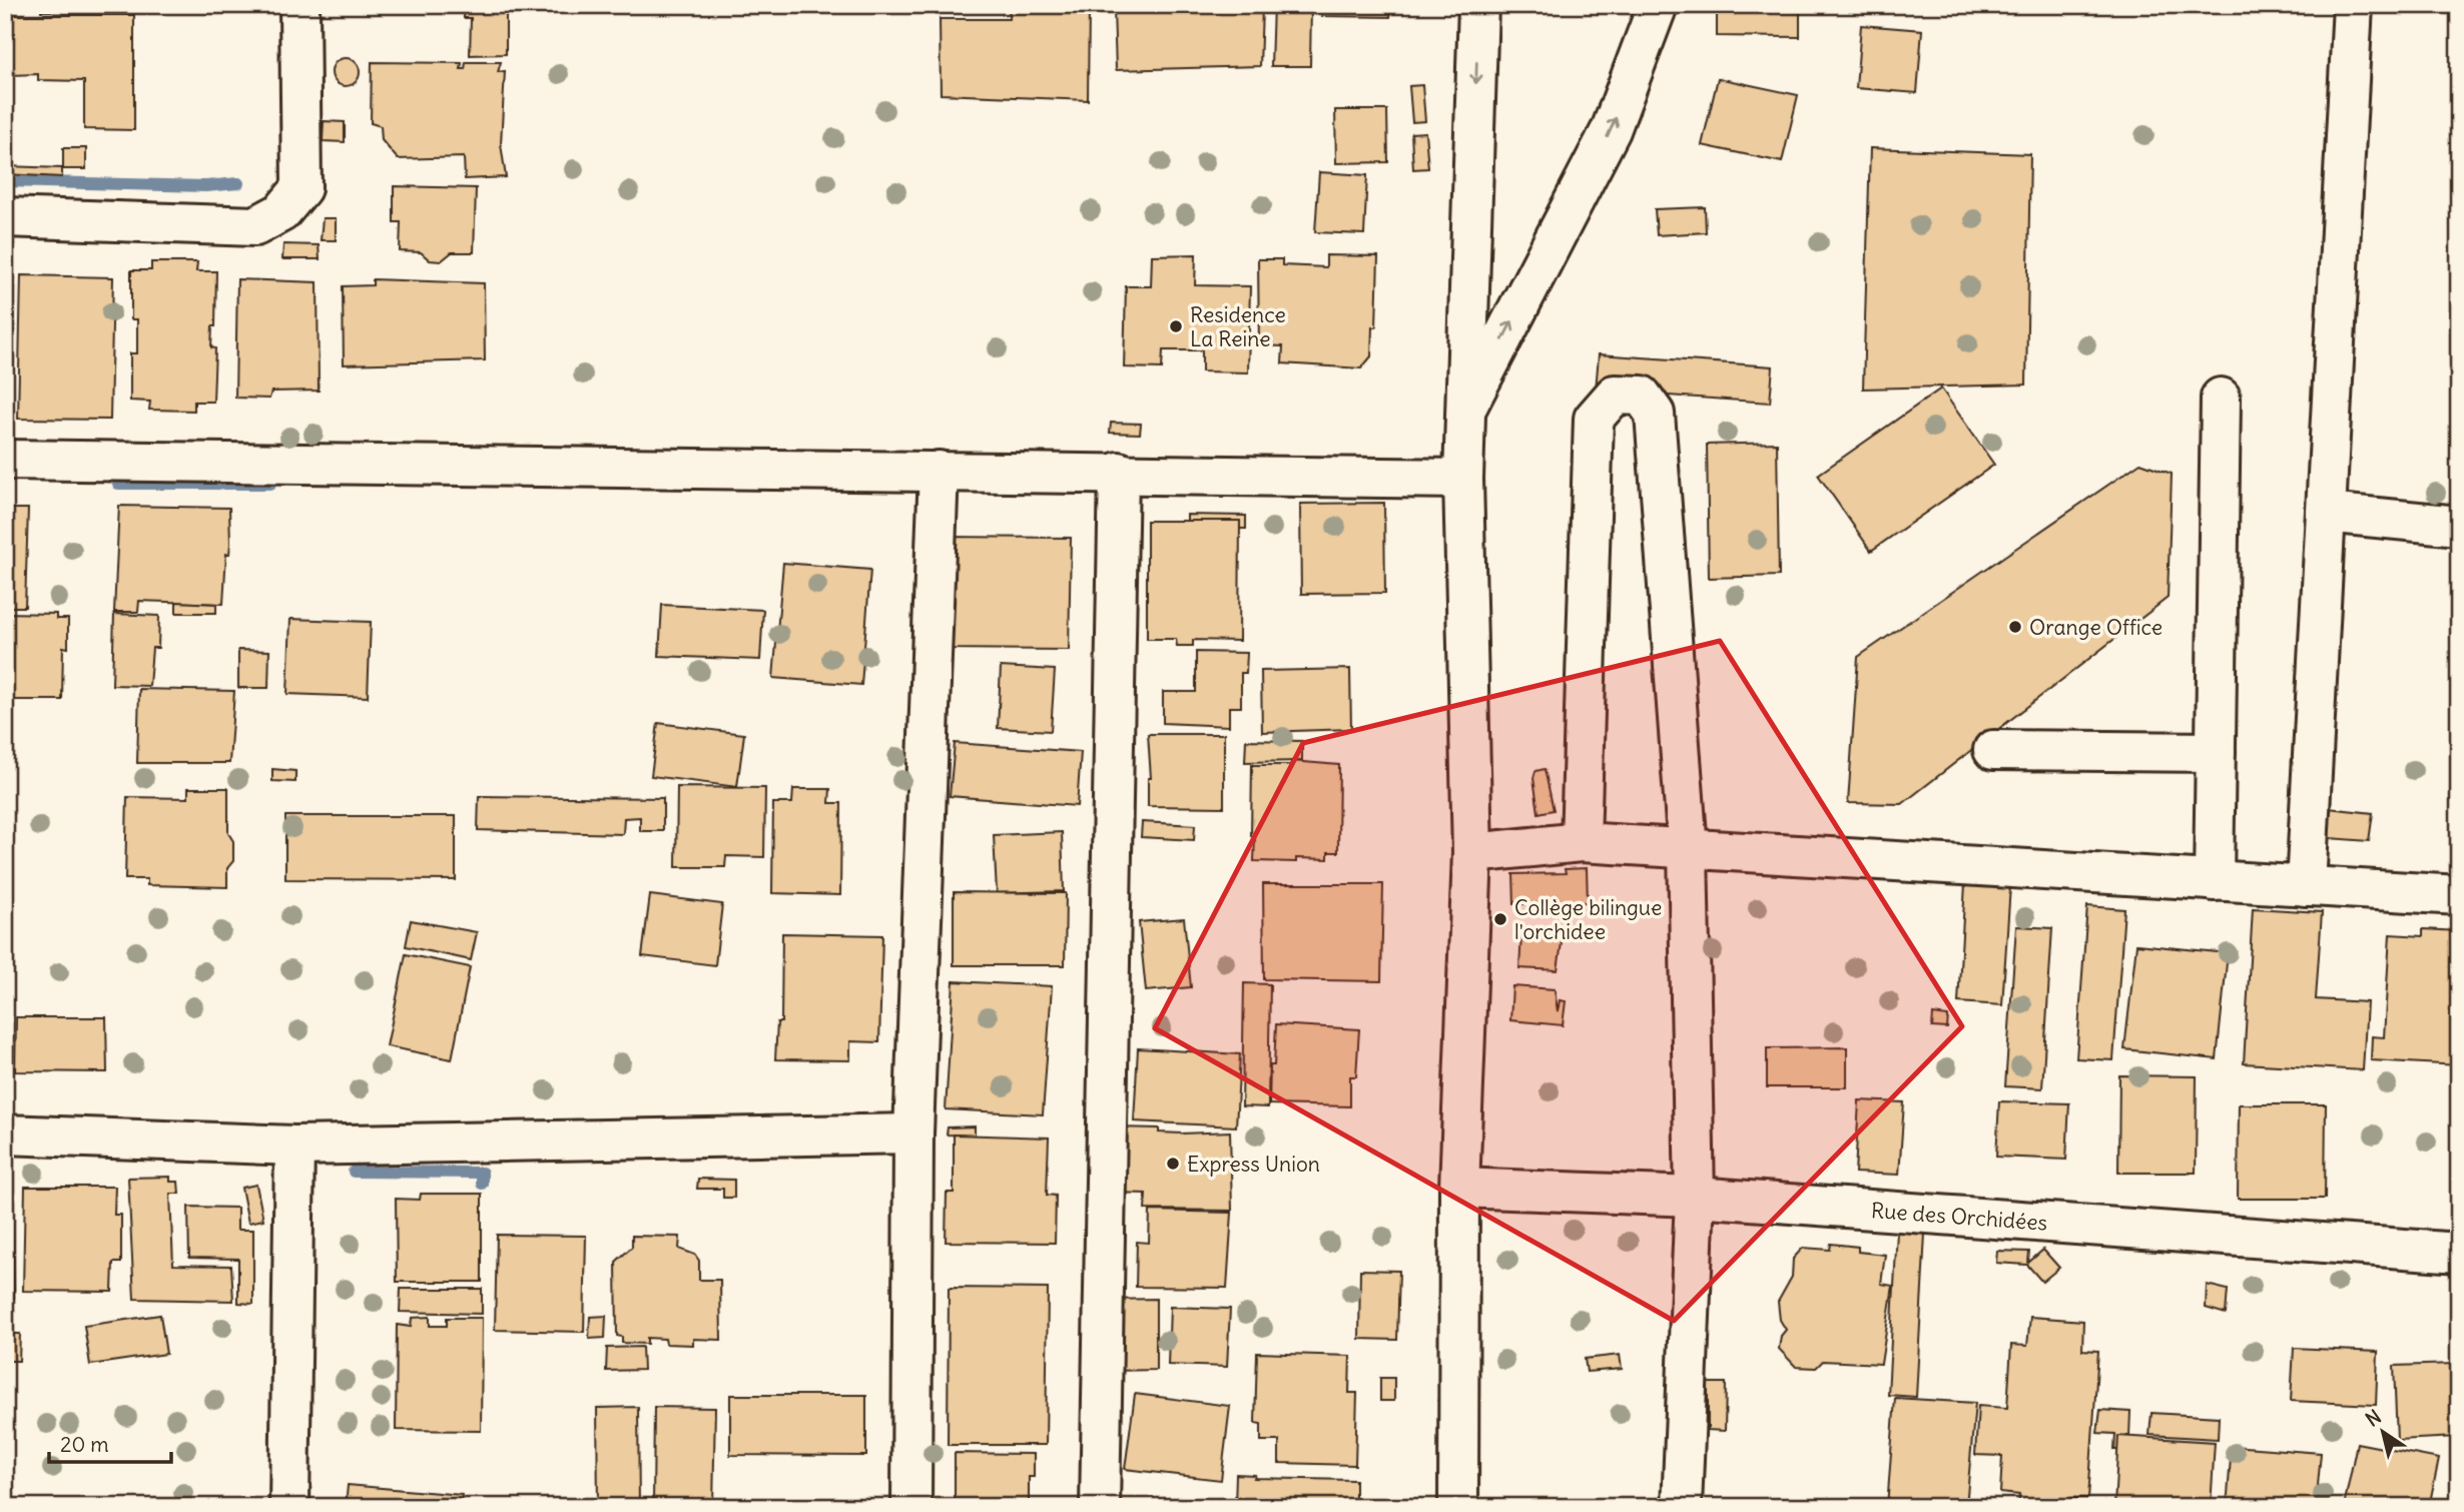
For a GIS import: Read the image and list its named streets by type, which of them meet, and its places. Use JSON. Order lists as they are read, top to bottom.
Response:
{
  "streets": {
    "street": ["Rue des Orchidées"]
  },
  "places": [
    "Residence La Reine",
    "Orange Office",
    "Collège bilingue l'orchidee",
    "Express Union"
  ],
  "scale_bar": "20 m",
  "north": "top left"
}
